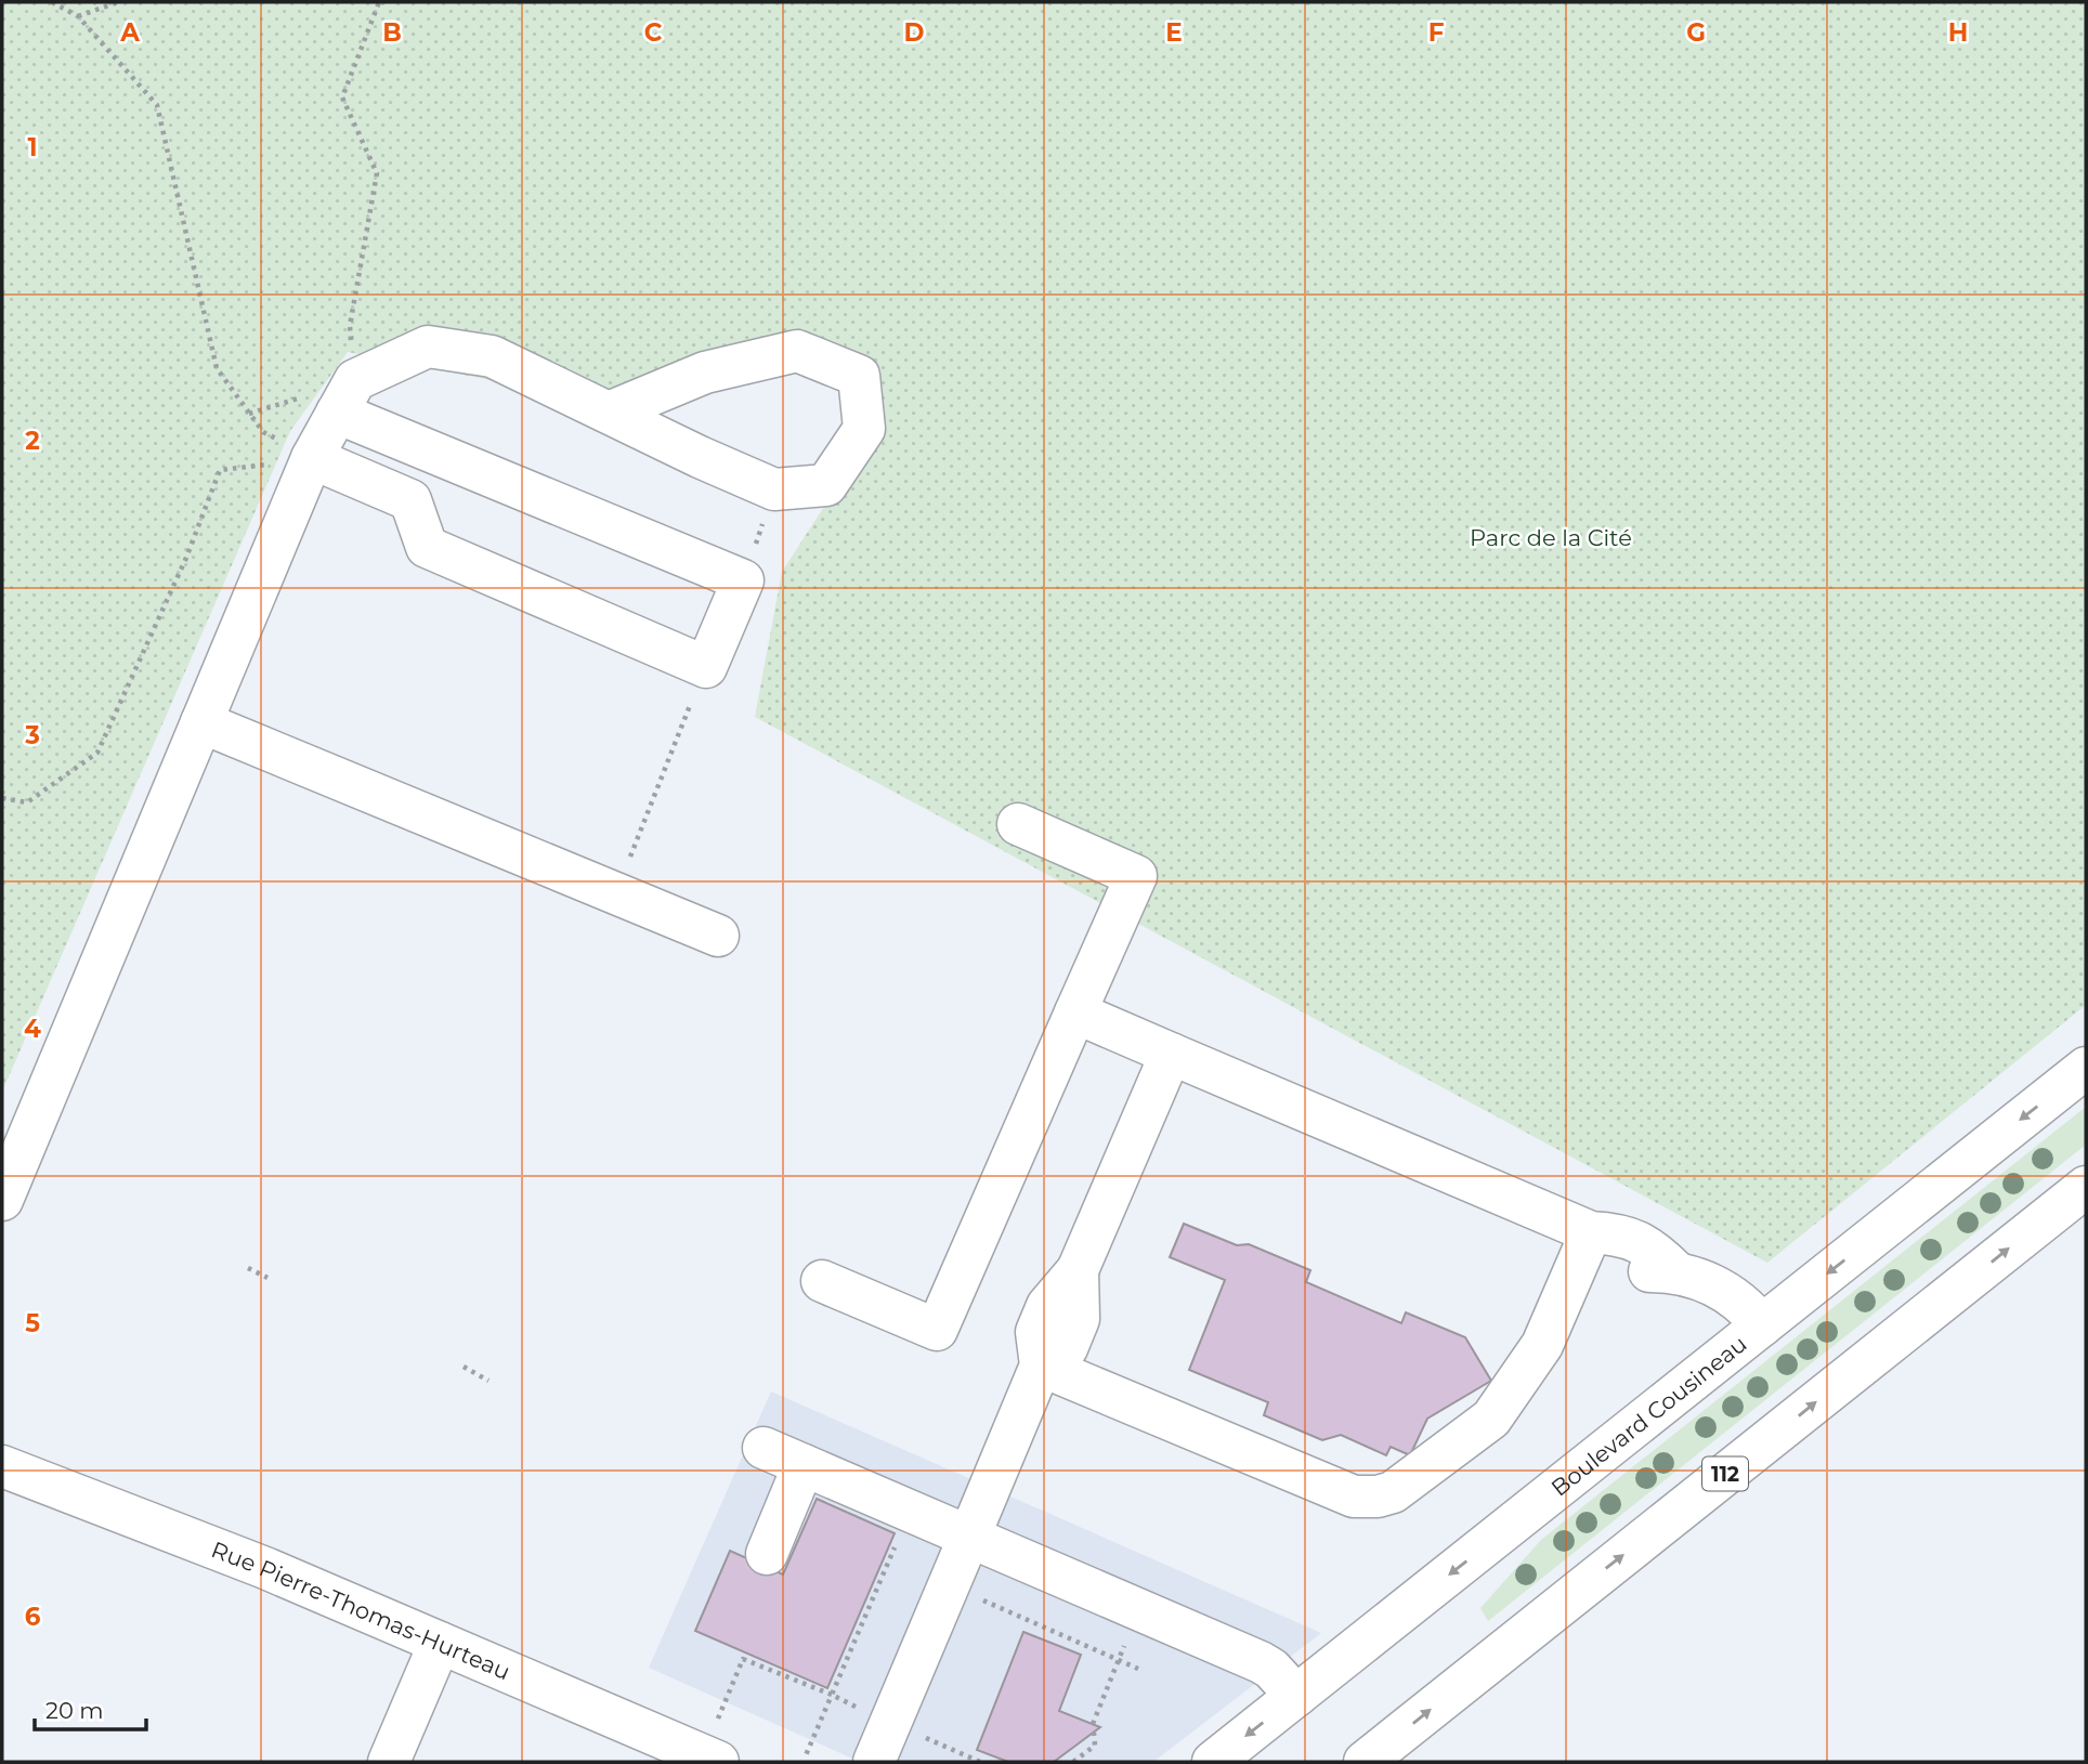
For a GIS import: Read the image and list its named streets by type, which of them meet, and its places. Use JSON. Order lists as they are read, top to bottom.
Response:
{
  "streets": {
    "main road": ["Boulevard Cousineau", "112", "Rue Pierre-Thomas-Hurteau"]
  },
  "parks": ["Parc de la Cité"],
  "scale_bar": "20 m",
  "grid": {
    "columns": [
      "A",
      "B",
      "C",
      "D",
      "E",
      "F",
      "G",
      "H"
    ],
    "rows": [
      "1",
      "2",
      "3",
      "4",
      "5",
      "6"
    ]
  }
}
